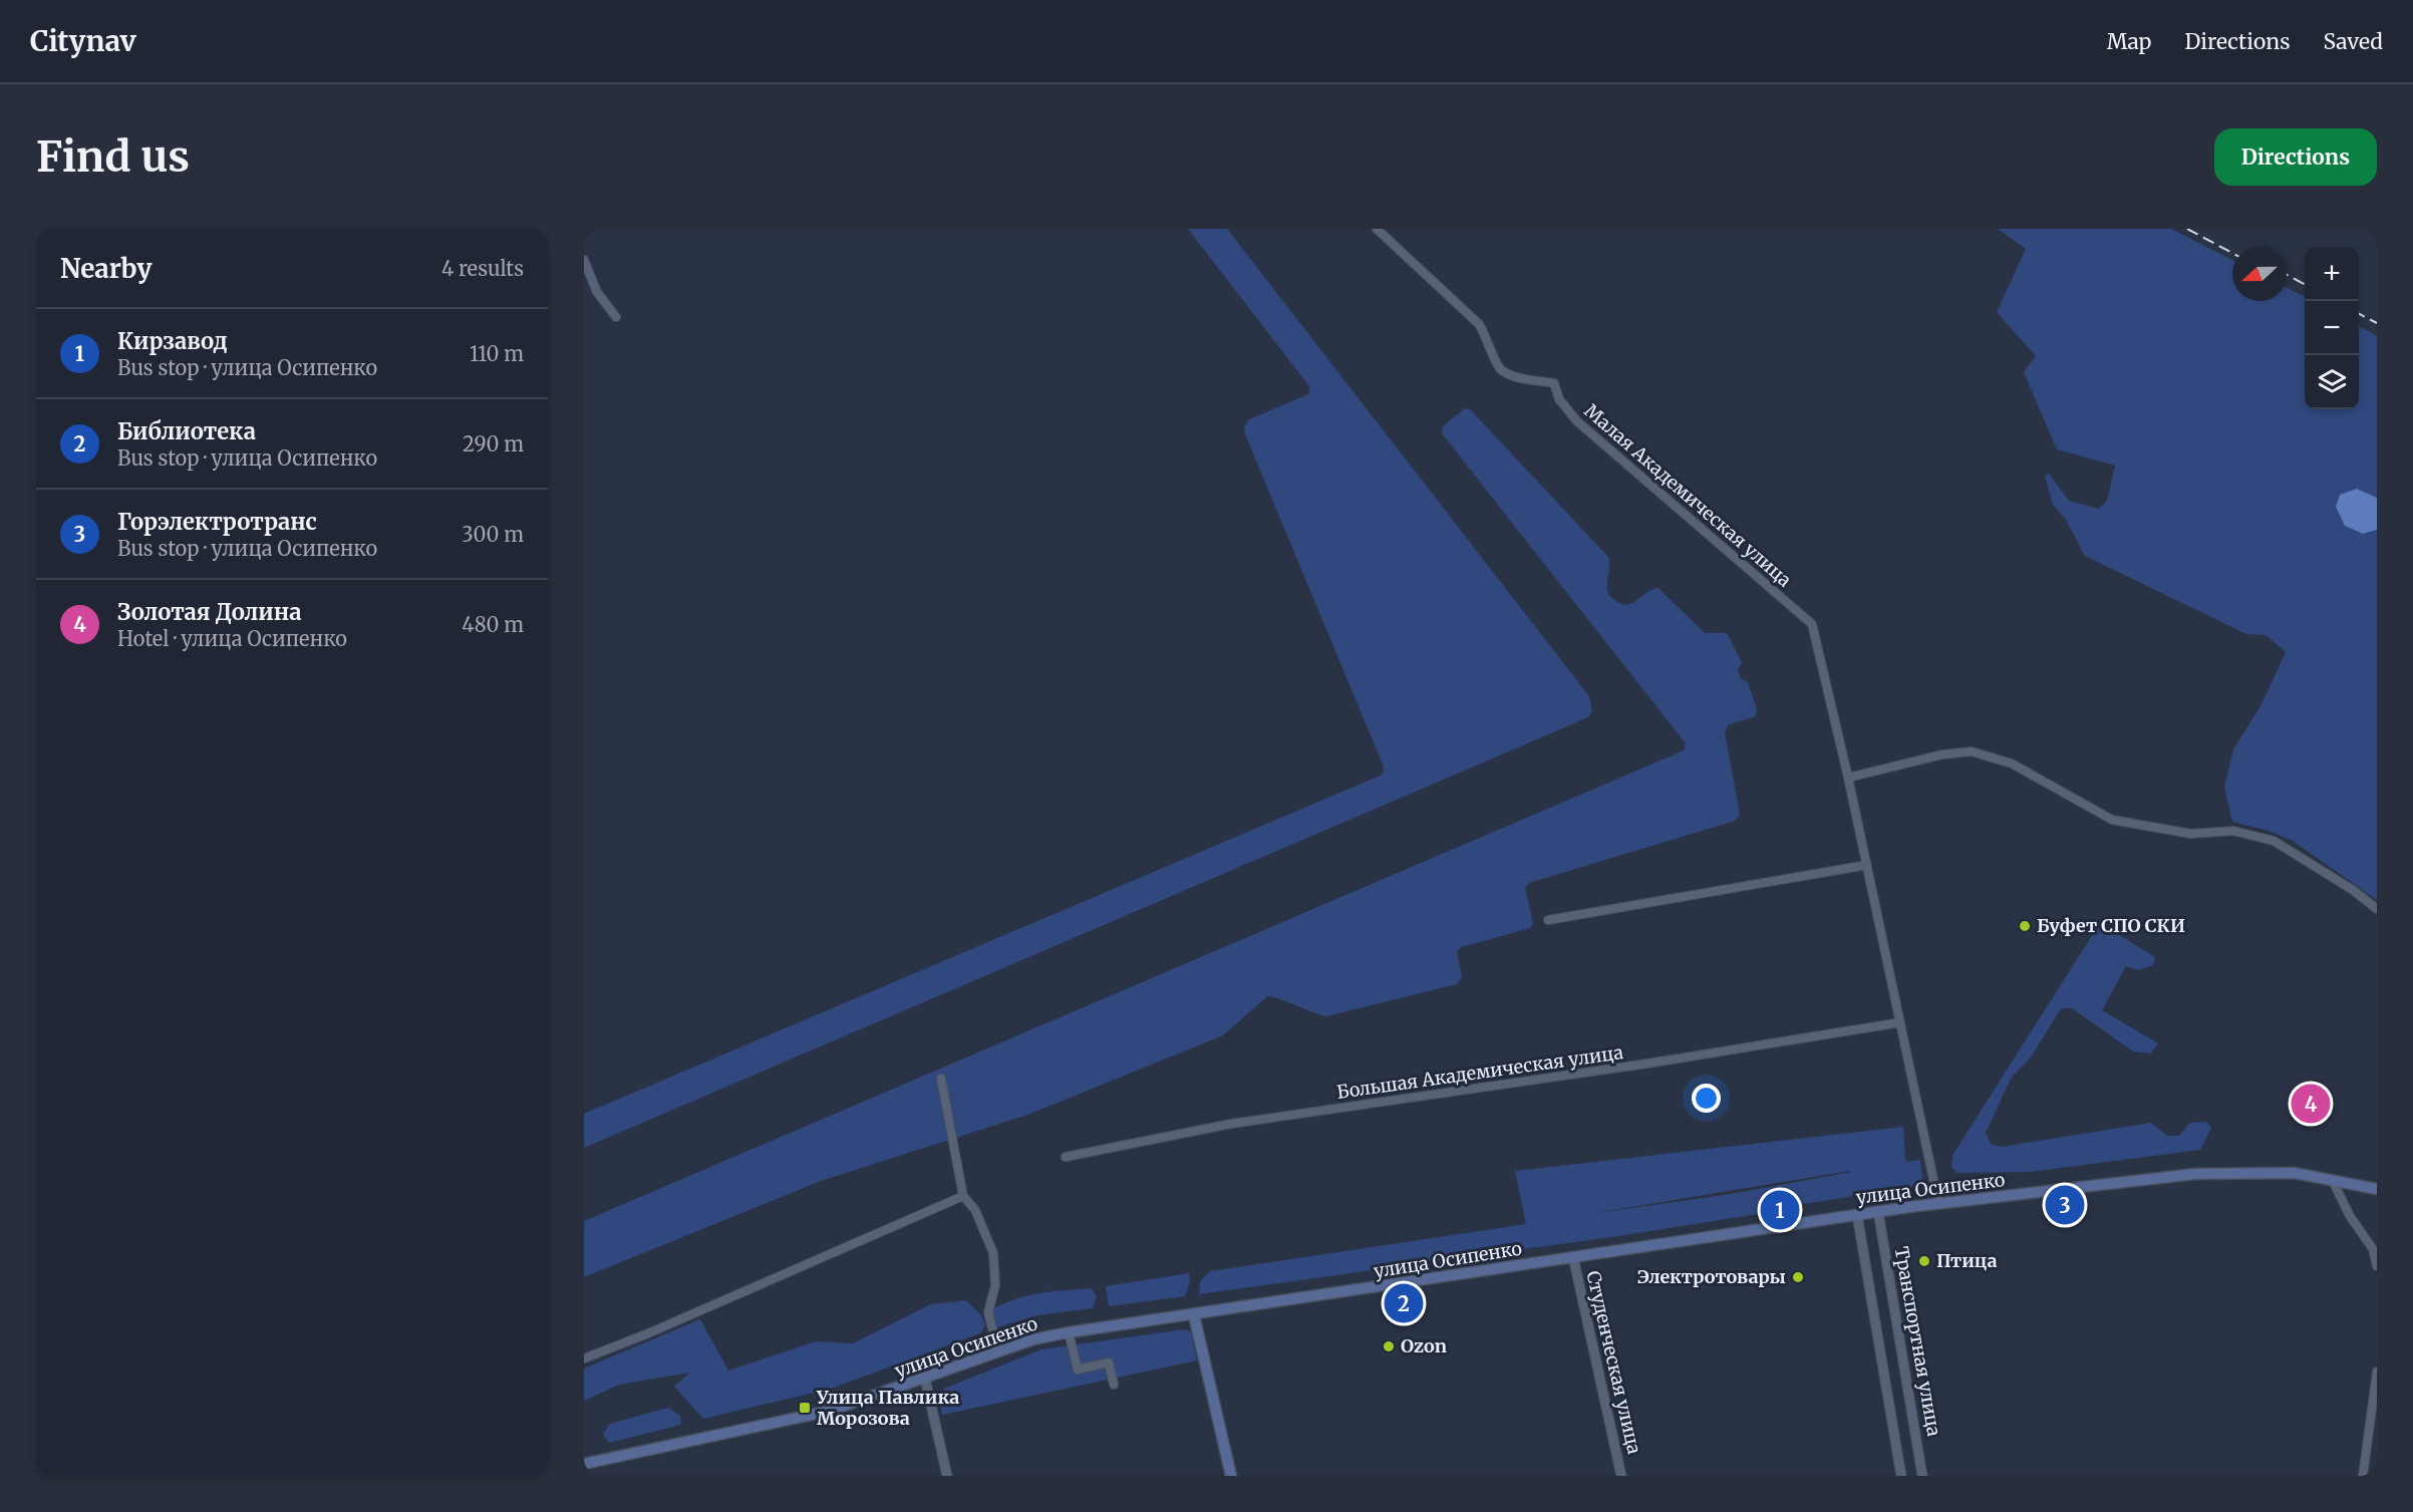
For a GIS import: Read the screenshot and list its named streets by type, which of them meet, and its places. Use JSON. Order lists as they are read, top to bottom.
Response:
{
  "streets": {
    "main road": ["улица Осипенко"],
    "street": [
      "Малая Академическая улица",
      "Большая Академическая улица",
      "Транспортная улица",
      "Студенческая улица"
    ]
  },
  "crossings": [
    ["улица Осипенко", "Транспортная улица"],
    ["улица Осипенко", "Студенческая улица"]
  ],
  "places": {
    "other": [
      "Буфет СПО СКИ",
      "Птица",
      "Электротовары",
      "Ozon"
    ],
    "transit": ["Улица Павлика Морозова"]
  },
  "north": "left",
  "page": {
    "header": "Citynav",
    "nav": ["Map", "Directions", "Saved"],
    "buttons": "Directions",
    "title": "Find us",
    "heading": ["Nearby", "4 results"],
    "map_buttons": ["+", "−"],
    "list": [
      {
        "mark": "1",
        "name": "Кирзавод",
        "note": "Bus stop · улица Осипенко",
        "value": "110 m"
      },
      {
        "mark": "2",
        "name": "Библиотека",
        "note": "Bus stop · улица Осипенко",
        "value": "290 m"
      },
      {
        "mark": "3",
        "name": "Горэлектротранс",
        "note": "Bus stop · улица Осипенко",
        "value": "300 m"
      },
      {
        "mark": "4",
        "name": "Золотая Долина",
        "note": "Hotel · улица Осипенко",
        "value": "480 m"
      }
    ],
    "pins": [
      "4",
      "3",
      "1",
      "2"
    ]
  }
}
